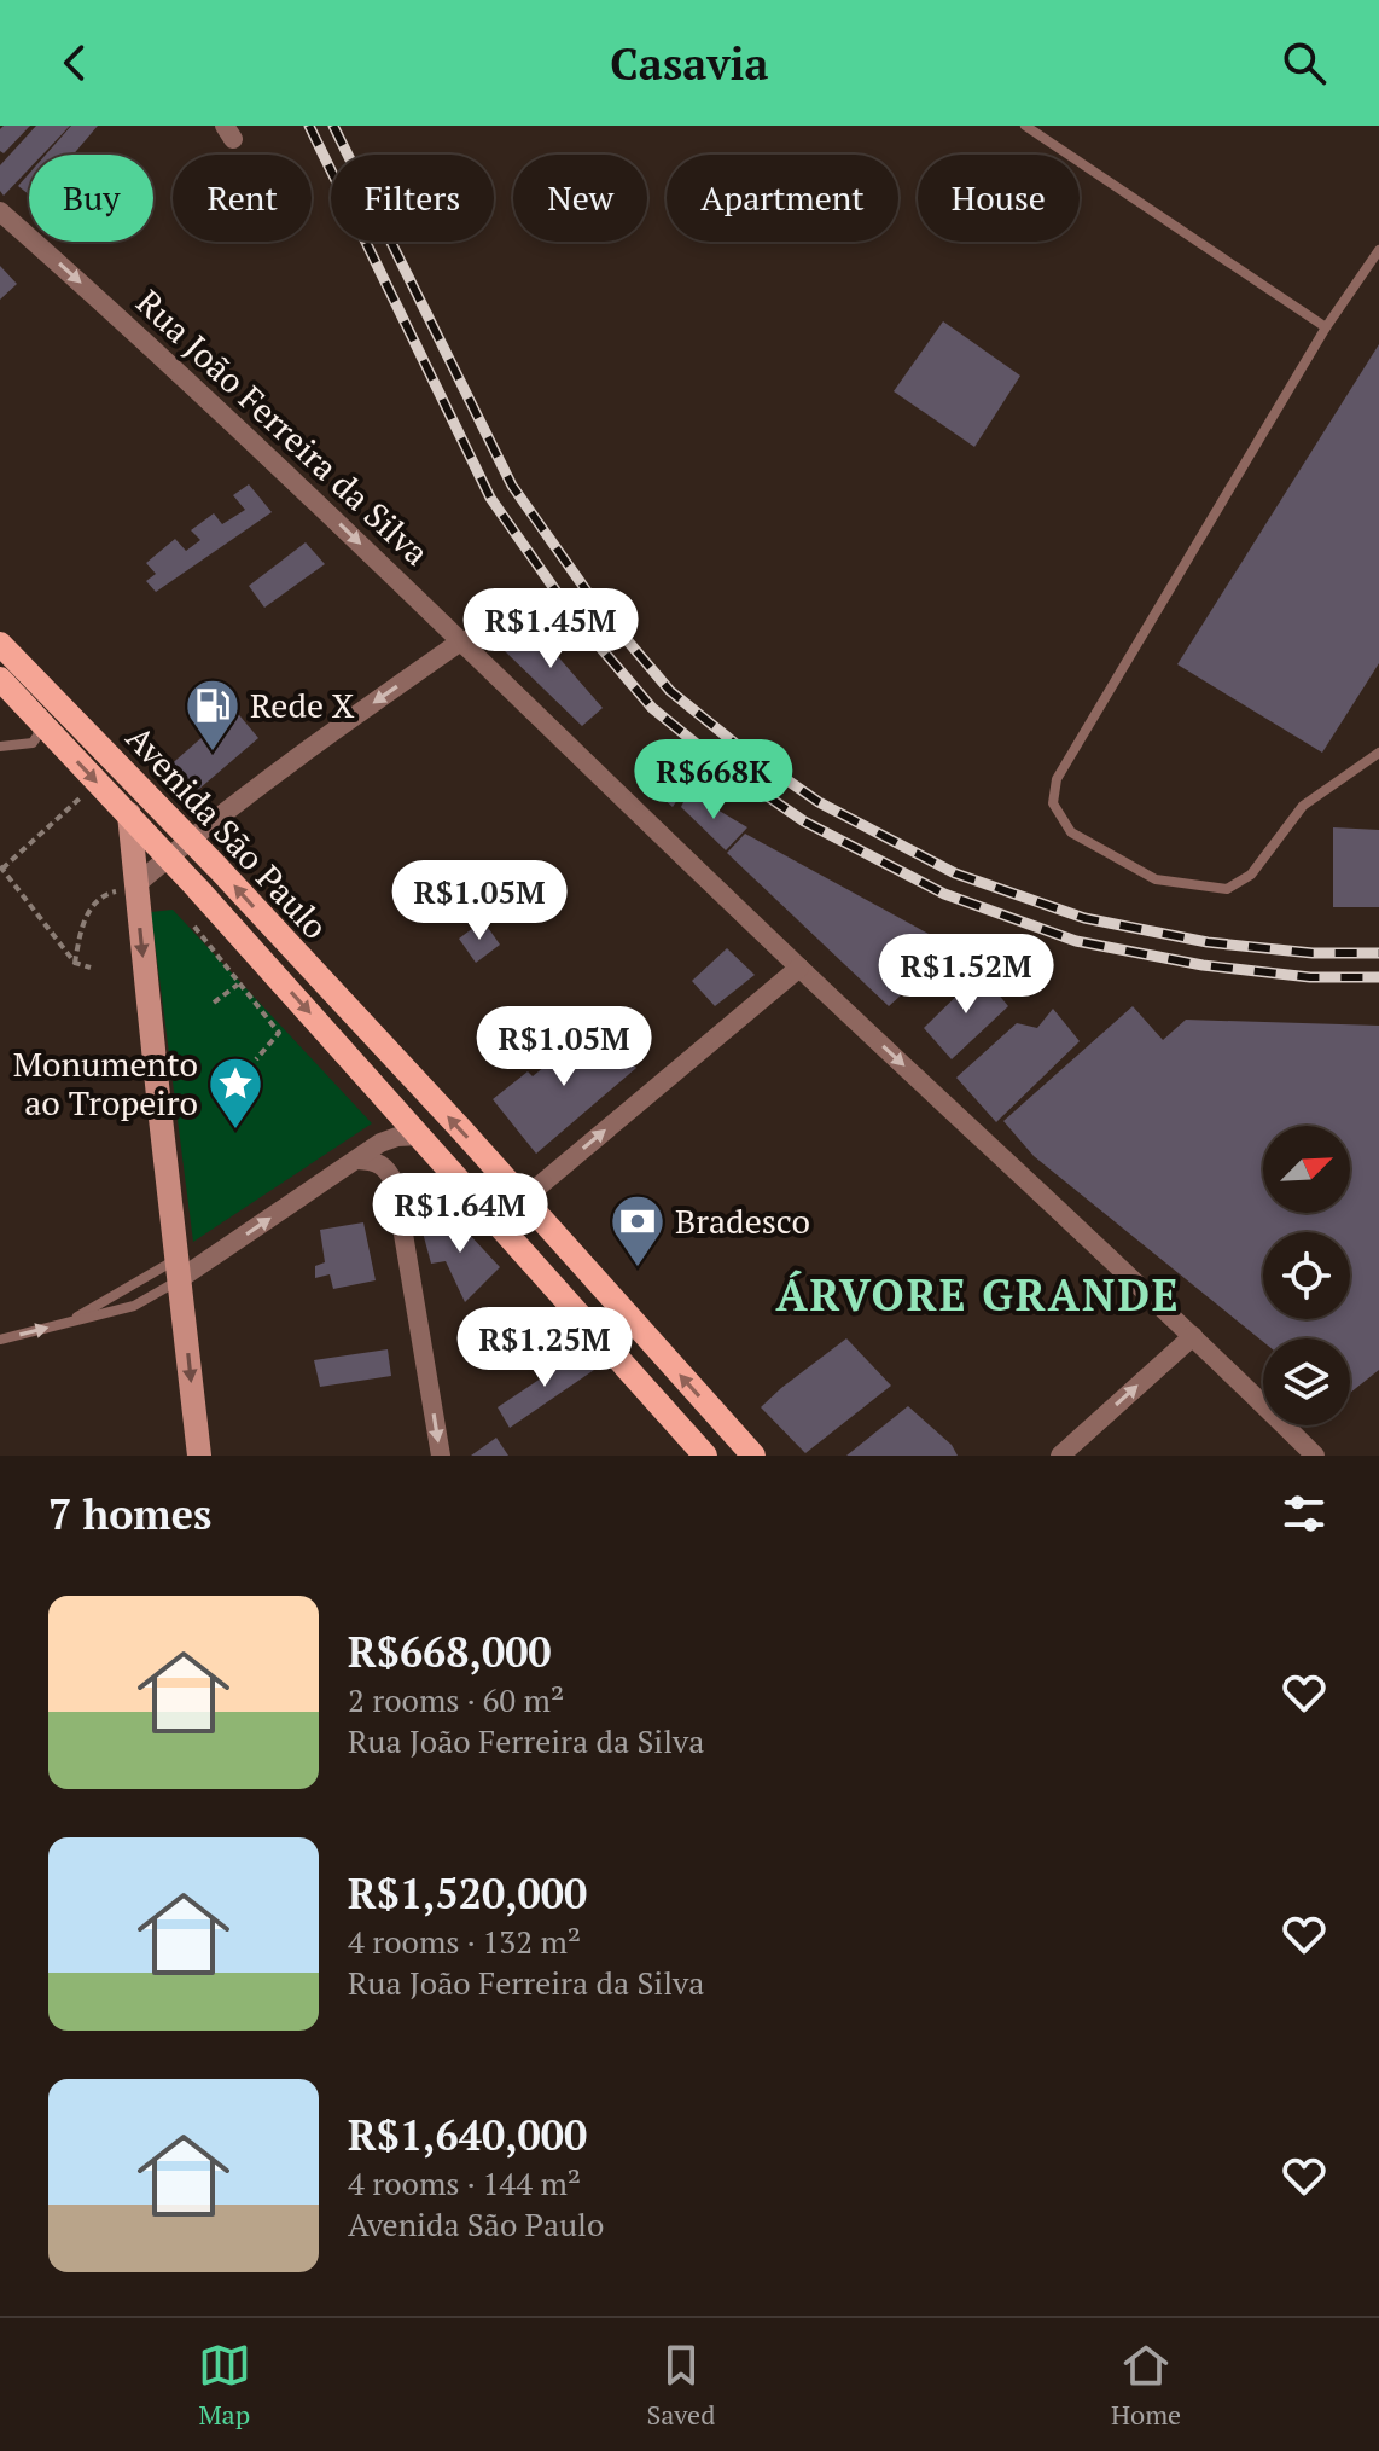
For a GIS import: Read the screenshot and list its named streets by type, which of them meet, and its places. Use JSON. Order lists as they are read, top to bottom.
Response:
{
  "streets": {
    "main road": ["Avenida São Paulo"],
    "street": ["Rua João Ferreira da Silva"]
  },
  "one_way": ["Rua João Ferreira da Silva"],
  "districts": ["ÁRVORE GRANDE"],
  "places": {
    "fuel station": ["Rede X"],
    "place": ["Monumento ao Tropeiro"],
    "bank": ["Bradesco"]
  },
  "north": "top right",
  "page": {
    "header": "Casavia",
    "chip": [
      "Buy",
      "Rent",
      "Filters",
      "New",
      "Apartment",
      "House"
    ],
    "price": [
      "R$1.45M",
      "R$668K",
      "R$1.05M",
      "R$1.52M",
      "R$1.05M",
      "R$1.64M",
      "R$1.25M"
    ],
    "heading": "7 homes",
    "list": [
      {
        "name": "R$668,000",
        "note": "2 rooms · 60 m² · Rua João Ferreira da Silva"
      },
      {
        "name": "R$1,520,000",
        "note": "4 rooms · 132 m² · Rua João Ferreira da Silva"
      },
      {
        "name": "R$1,640,000",
        "note": "4 rooms · 144 m² · Avenida São Paulo"
      }
    ],
    "tabs": ["Map", "Saved", "Home"]
  }
}
